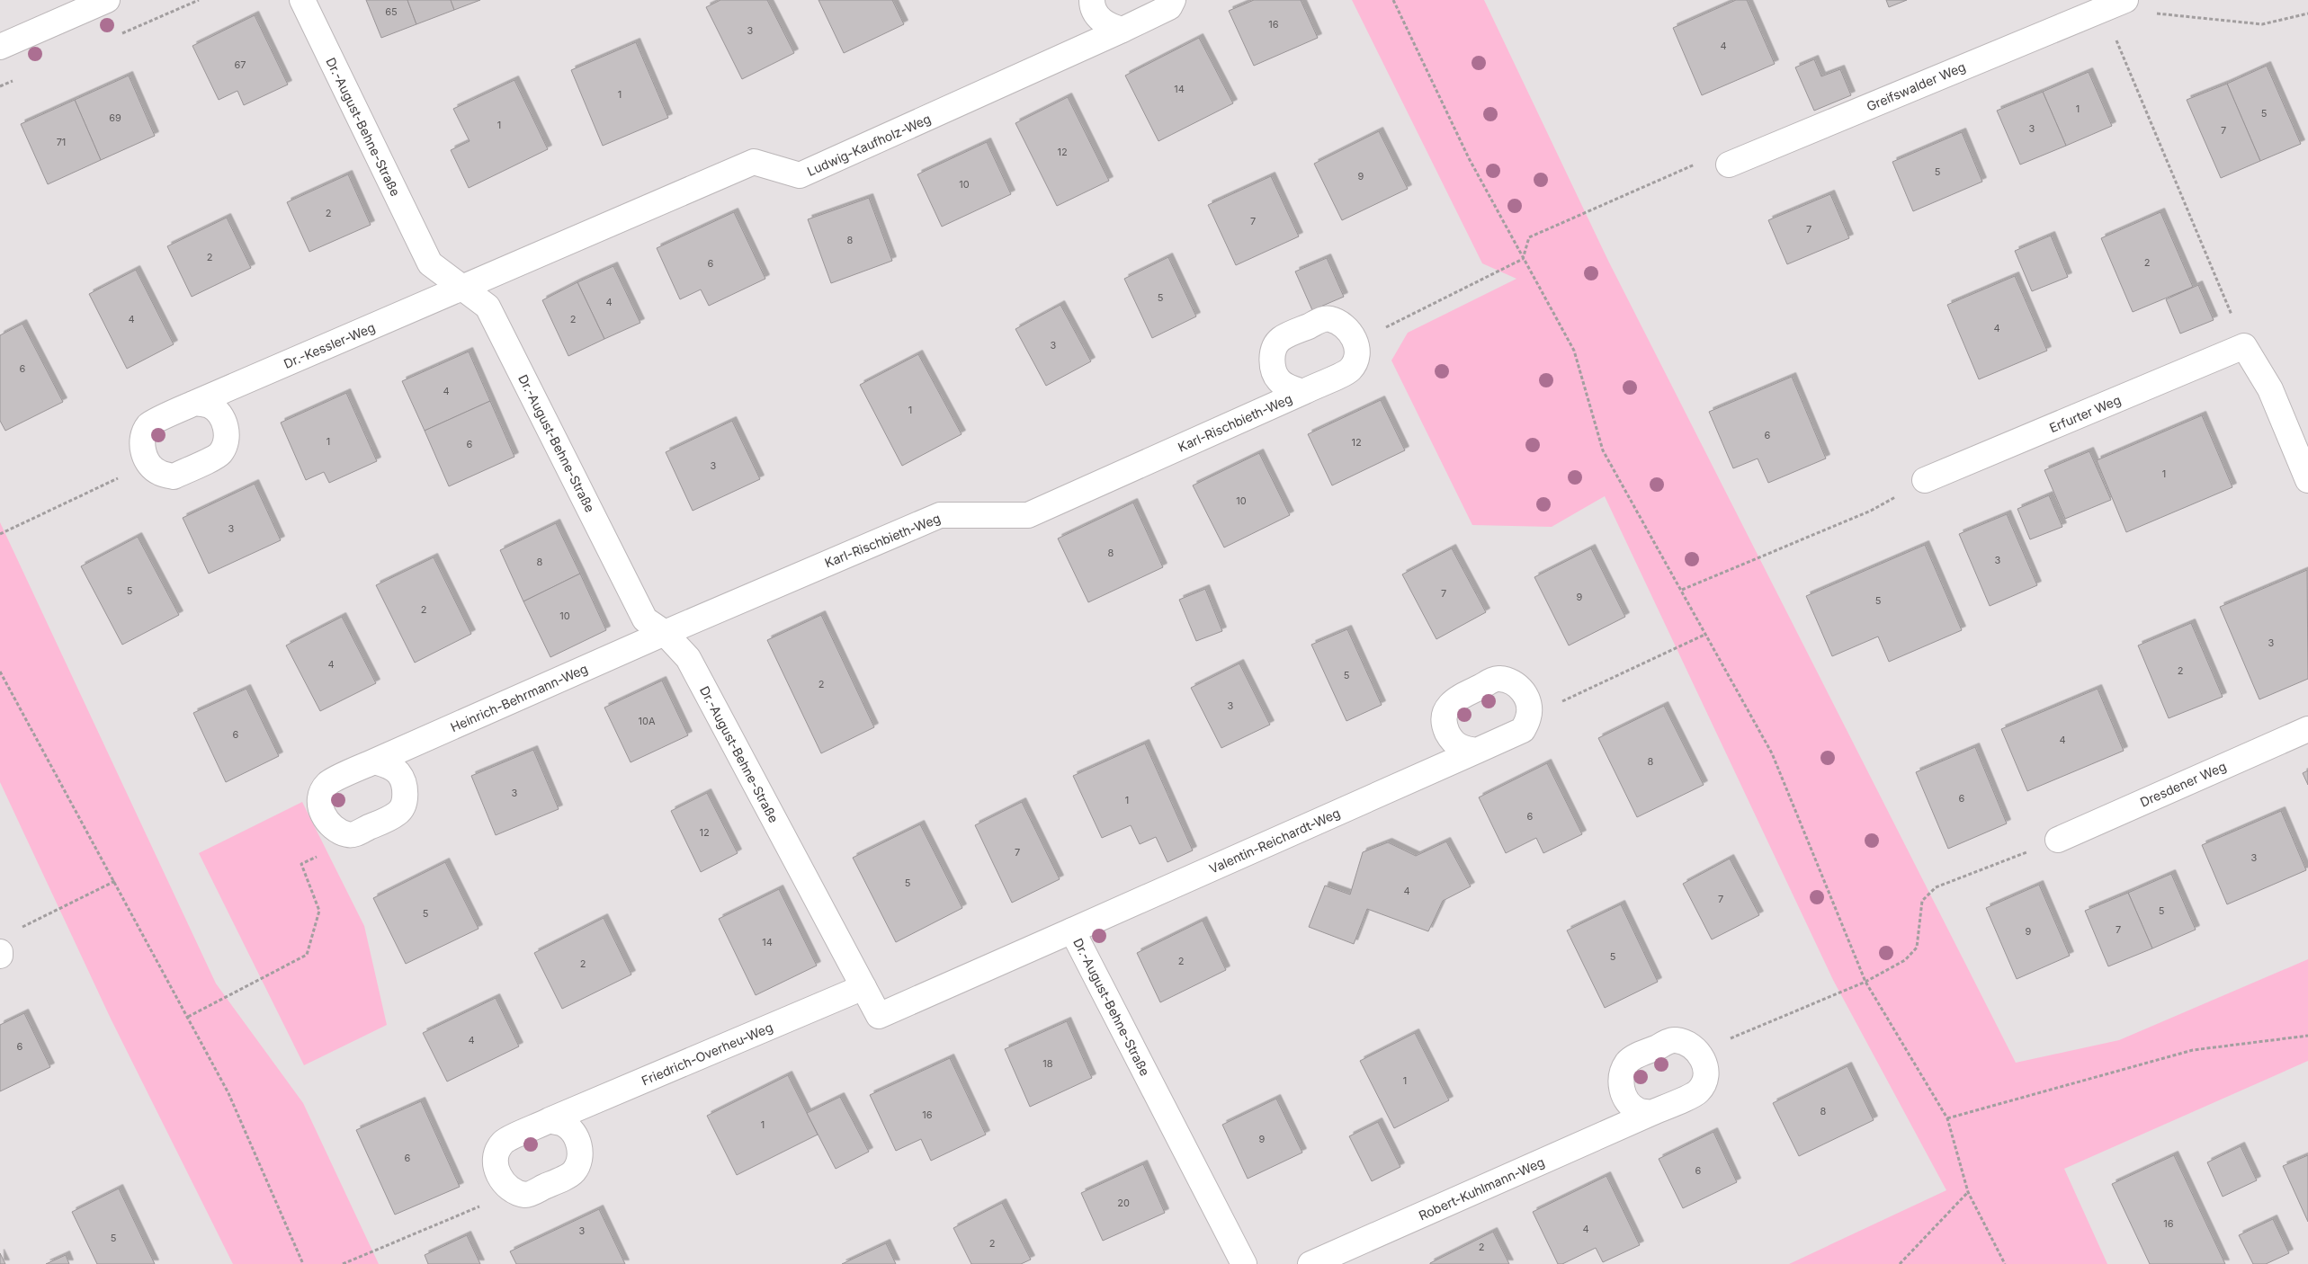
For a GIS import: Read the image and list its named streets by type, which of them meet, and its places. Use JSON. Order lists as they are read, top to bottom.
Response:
{
  "streets": {
    "street": [
      "Greifswalder Weg",
      "Dr.-August-Behne-Straße",
      "Ludwig-Kaufholz-Weg",
      "Dr.-Kessler-Weg",
      "Erfurter Weg",
      "Karl-Rischbieth-Weg",
      "Heinrich-Behrmann-Weg",
      "Dresdener Weg",
      "Valentin-Reichardt-Weg",
      "Friedrich-Overheu-Weg",
      "Robert-Kuhlmann-Weg"
    ]
  },
  "crossings": [
    ["Dr.-August-Behne-Straße", "Ludwig-Kaufholz-Weg"],
    ["Dr.-August-Behne-Straße", "Dr.-Kessler-Weg"],
    ["Dr.-August-Behne-Straße", "Karl-Rischbieth-Weg"],
    ["Dr.-August-Behne-Straße", "Heinrich-Behrmann-Weg"],
    ["Dr.-August-Behne-Straße", "Valentin-Reichardt-Weg"],
    ["Dr.-August-Behne-Straße", "Friedrich-Overheu-Weg"],
    ["Ludwig-Kaufholz-Weg", "Dr.-Kessler-Weg"],
    ["Karl-Rischbieth-Weg", "Heinrich-Behrmann-Weg"]
  ],
  "house_numbers": [
    "65",
    "16",
    "3",
    "4",
    "67",
    "14",
    "1",
    "1",
    "5",
    "69",
    "1",
    "3",
    "7",
    "71",
    "12",
    "5",
    "9",
    "10",
    "2",
    "7",
    "7",
    "8",
    "2",
    "2",
    "6",
    "5",
    "4",
    "4",
    "2",
    "4",
    "3",
    "6",
    "4",
    "1",
    "6",
    "1",
    "12",
    "6",
    "3",
    "1",
    "10",
    "3",
    "8",
    "3",
    "8",
    "5",
    "7",
    "9",
    "5",
    "2",
    "10",
    "3",
    "4",
    "2",
    "5",
    "2",
    "3",
    "10A",
    "6",
    "4",
    "8",
    "3",
    "6",
    "1",
    "6",
    "12",
    "7",
    "3",
    "5",
    "4",
    "7",
    "5",
    "5",
    "7",
    "9",
    "14",
    "5",
    "2",
    "2",
    "4",
    "6",
    "18",
    "1",
    "8",
    "16",
    "1",
    "9",
    "6",
    "6",
    "20",
    "16",
    "4",
    "3",
    "5",
    "2",
    "2"
  ]
}
